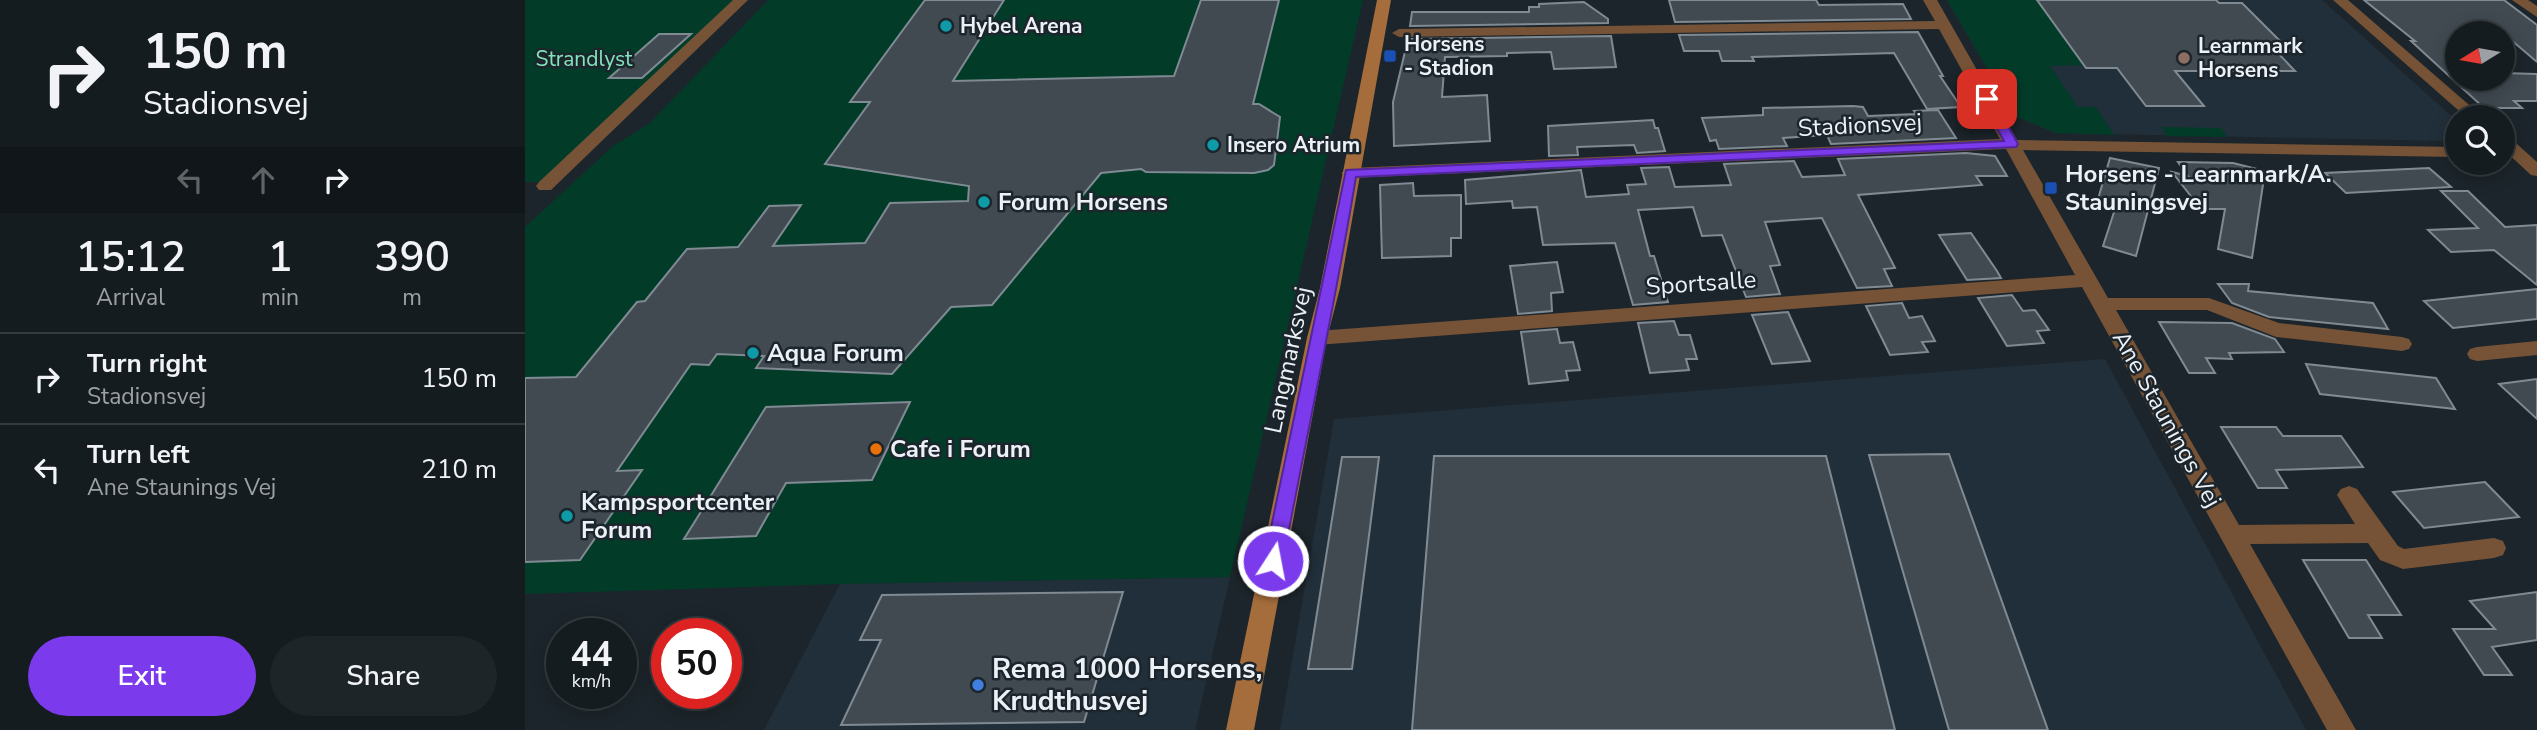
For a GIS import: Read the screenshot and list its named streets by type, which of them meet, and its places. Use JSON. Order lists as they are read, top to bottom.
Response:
{
  "streets": {
    "main road": ["Langmarksvej"],
    "street": ["Stadionsvej", "Sportsalle", "Ane Staunings Vej"]
  },
  "crossings": [
    ["Stadionsvej", "Langmarksvej"],
    ["Stadionsvej", "Ane Staunings Vej"],
    ["Sportsalle", "Langmarksvej"],
    ["Sportsalle", "Ane Staunings Vej"]
  ],
  "parks": ["Strandlyst"],
  "places": {
    "other": [
      "Hybel Arena",
      "Learnmark Horsens",
      "Insero Atrium",
      "Forum Horsens",
      "Aqua Forum",
      "Cafe i Forum",
      "Kampsportcenter Forum",
      "Rema 1000 Horsens, Krudthusvej"
    ],
    "transit": ["Horsens - Stadion", "Horsens - Learnmark/A. Stauningsvej"]
  },
  "north": "left",
  "page": {
    "turn": ["150 m", "Stadionsvej"],
    "eta": [
      "15:12",
      "Arrival",
      "1",
      "min",
      "390",
      "m"
    ],
    "list": [
      {
        "name": "Turn right",
        "note": "Stadionsvej",
        "value": "150 m"
      },
      {
        "name": "Turn left",
        "note": "Ane Staunings Vej",
        "value": "210 m"
      }
    ],
    "speed": "44 km/h",
    "limit": "50",
    "buttons": ["Exit", "Share"]
  }
}
